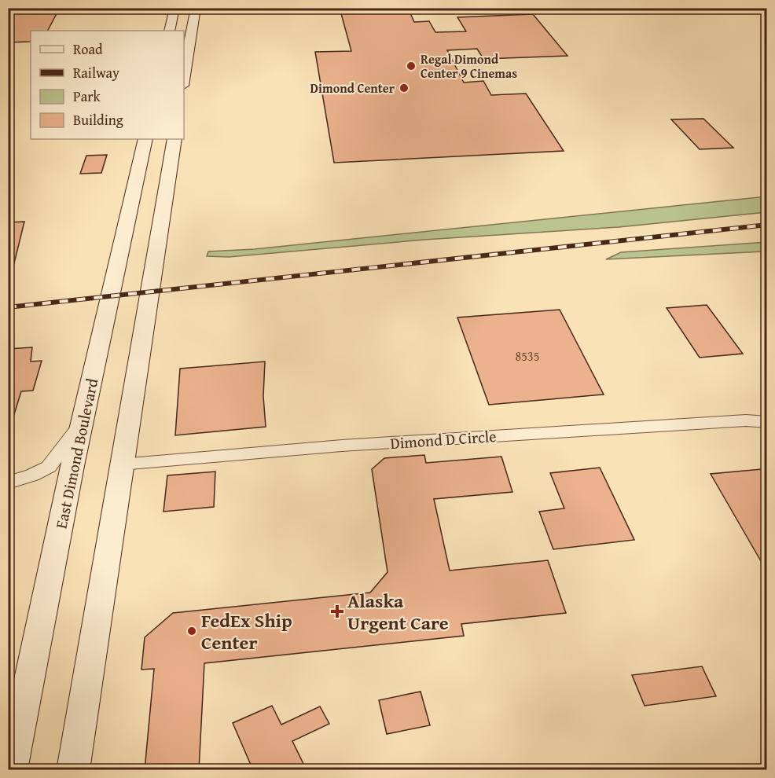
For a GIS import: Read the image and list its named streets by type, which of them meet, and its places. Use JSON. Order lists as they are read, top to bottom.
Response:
{
  "streets": {
    "main road": ["East Dimond Boulevard"],
    "street": ["Dimond D Circle"]
  },
  "places": {
    "other": ["Regal Dimond Center 9 Cinemas", "Dimond Center", "FedEx Ship Center"],
    "health": ["Alaska Urgent Care"]
  },
  "house_numbers": ["8535"],
  "legend": [
    "Road",
    "Railway",
    "Park",
    "Building"
  ]
}
